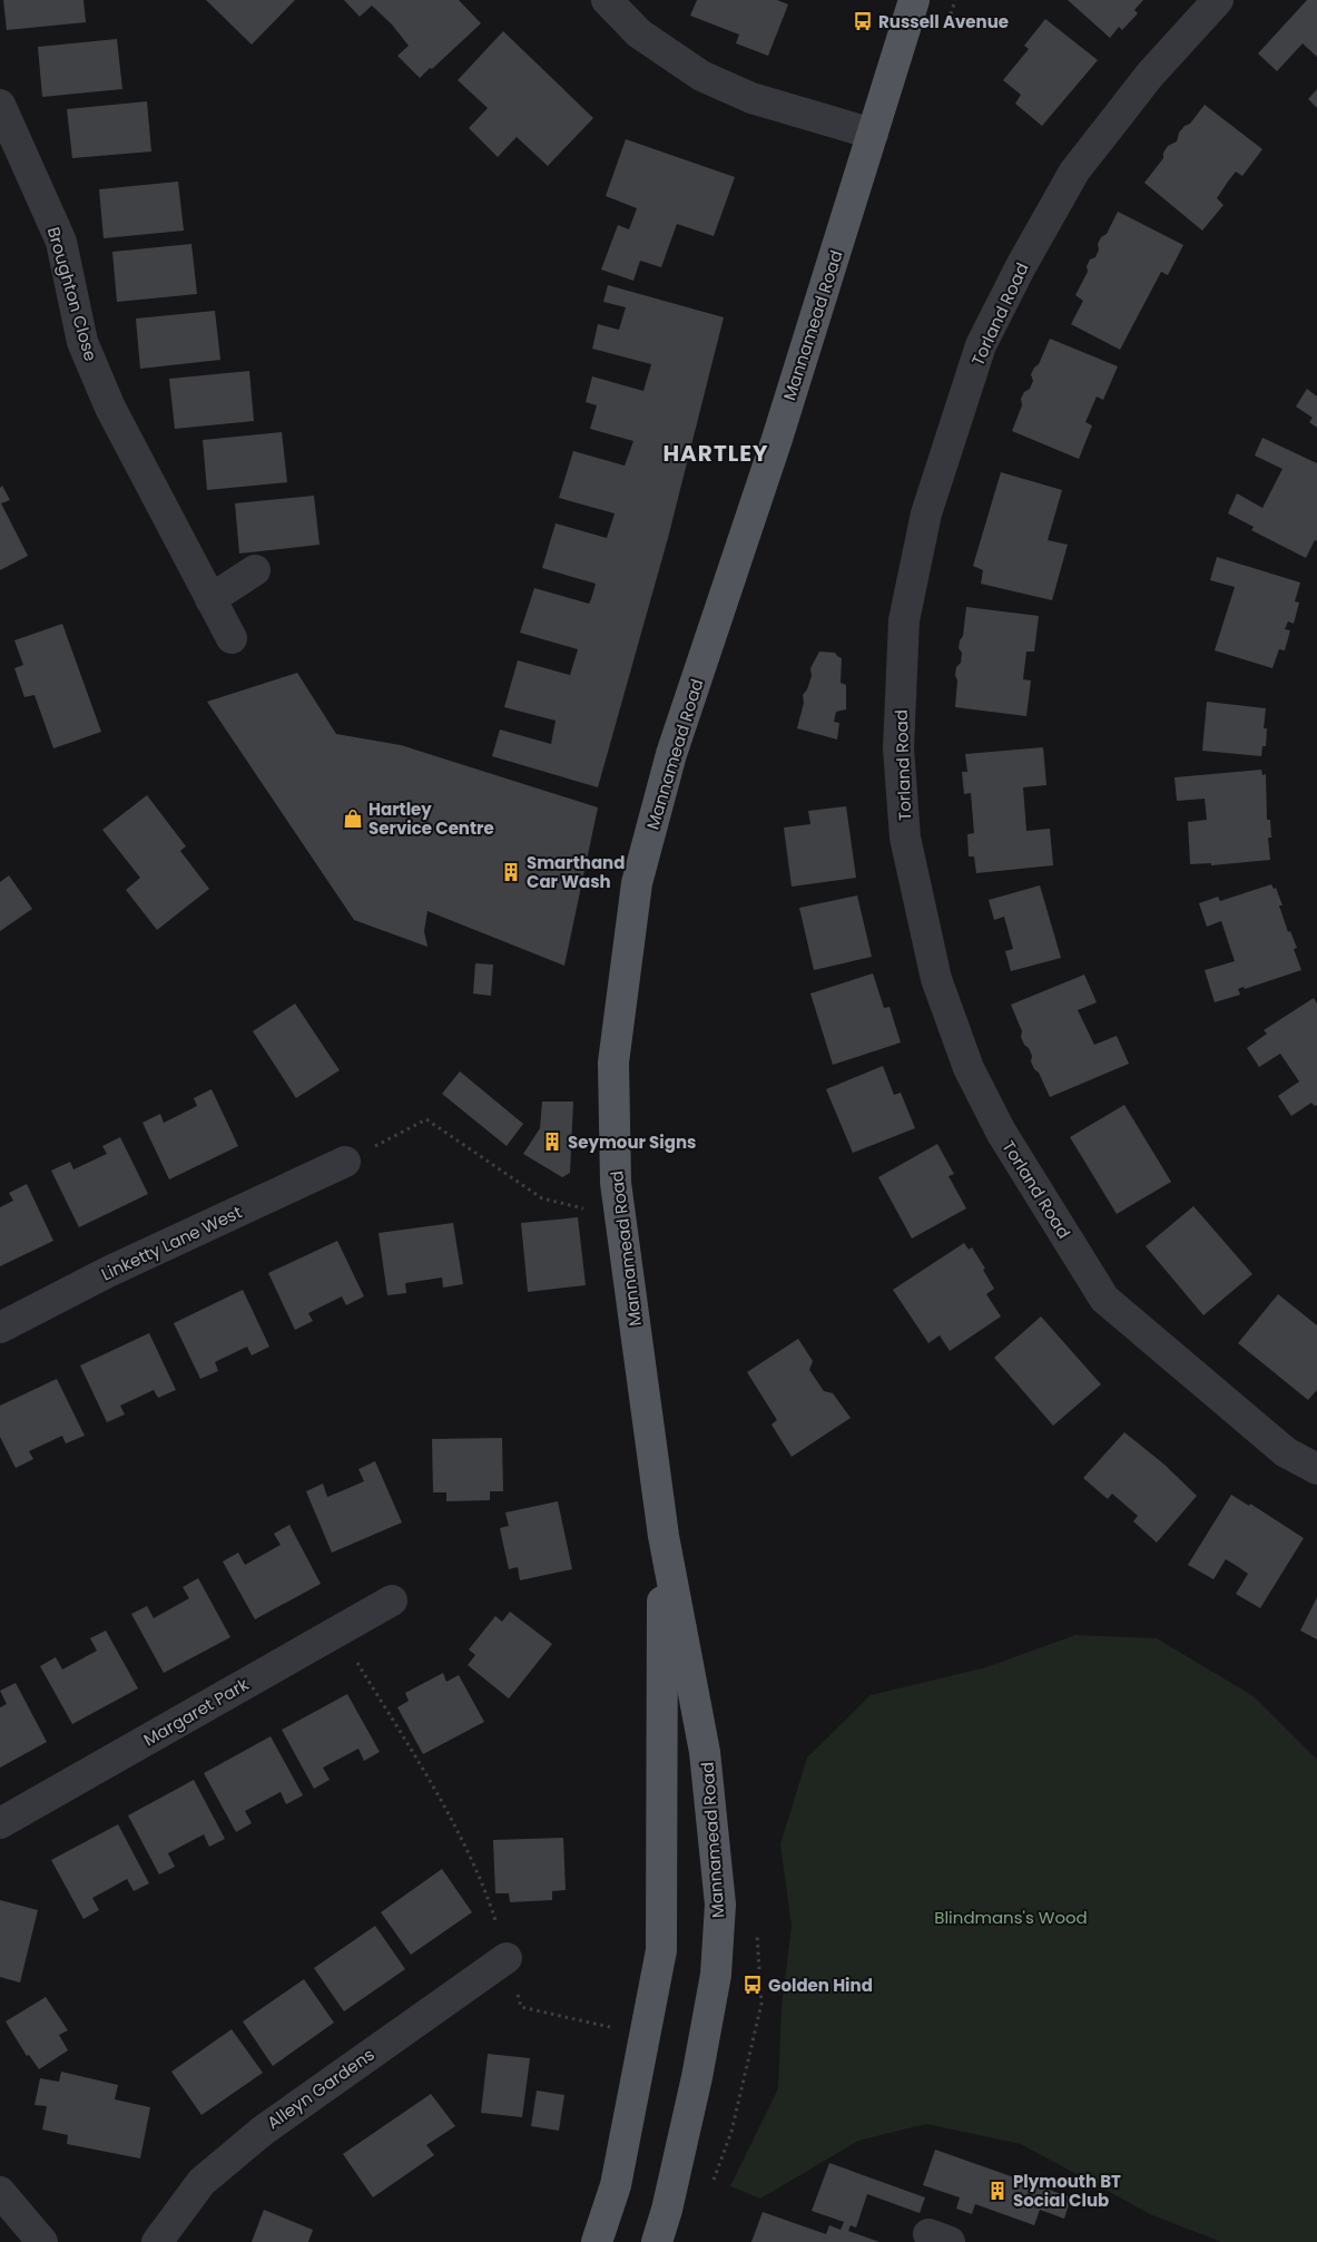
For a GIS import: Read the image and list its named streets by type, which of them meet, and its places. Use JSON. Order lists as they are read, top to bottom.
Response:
{
  "streets": {
    "main road": ["Mannamead Road"],
    "street": [
      "Broughton Close",
      "Torland Road",
      "Linketty Lane West",
      "Margaret Park",
      "Alleyn Gardens"
    ]
  },
  "districts": ["HARTLEY"],
  "parks": ["Blindmans's Wood"],
  "places": {
    "bus stop": ["Russell Avenue", "Golden Hind"],
    "shop": ["Hartley Service Centre"],
    "building": ["Smarthand Car Wash", "Seymour Signs", "Plymouth BT Social Club"]
  }
}
